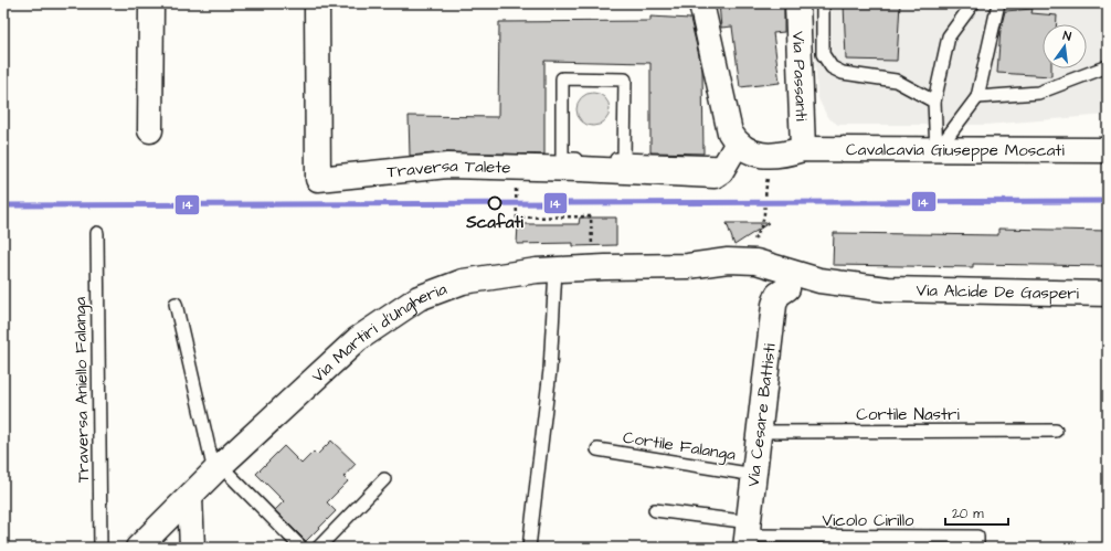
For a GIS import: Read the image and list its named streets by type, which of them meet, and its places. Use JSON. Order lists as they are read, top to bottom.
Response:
{
  "streets": {
    "street": [
      "Via Passanti",
      "Cavalcavia Giuseppe Moscati",
      "Traversa Talete",
      "Via Alcide De Gasperi",
      "Via Martiri d'Ungheria",
      "Via Cesare Battisti"
    ],
    "lane": [
      "Traversa Aniello Falanga",
      "Cortile Nastri",
      "Cortile Falanga",
      "Vicolo Cirillo"
    ]
  },
  "crossings": [
    ["Via Passanti", "Cavalcavia Giuseppe Moscati"],
    ["Via Alcide De Gasperi", "Via Martiri d'Ungheria"],
    ["Via Alcide De Gasperi", "Via Cesare Battisti"],
    ["Via Martiri d'Ungheria", "Via Cesare Battisti"],
    ["Cortile Nastri", "Via Cesare Battisti"],
    ["Via Cesare Battisti", "Cortile Falanga"],
    ["Via Cesare Battisti", "Vicolo Cirillo"]
  ],
  "places": ["Scafati"],
  "lines": ["transit line 14"],
  "scale_bar": "20 m",
  "north": "top"
}
